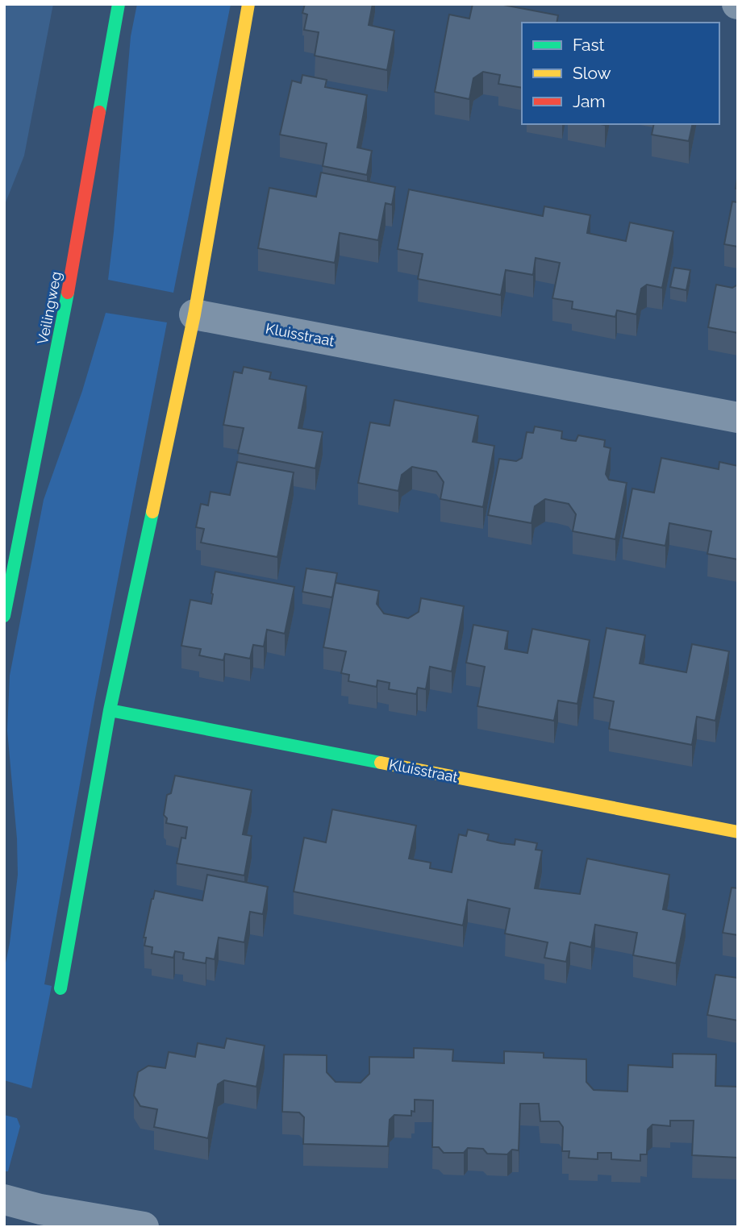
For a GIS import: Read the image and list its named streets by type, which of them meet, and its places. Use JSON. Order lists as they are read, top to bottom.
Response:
{
  "streets": {
    "street": ["Veilingweg", "Kluisstraat"]
  },
  "legend": ["Fast", "Slow", "Jam"]
}
